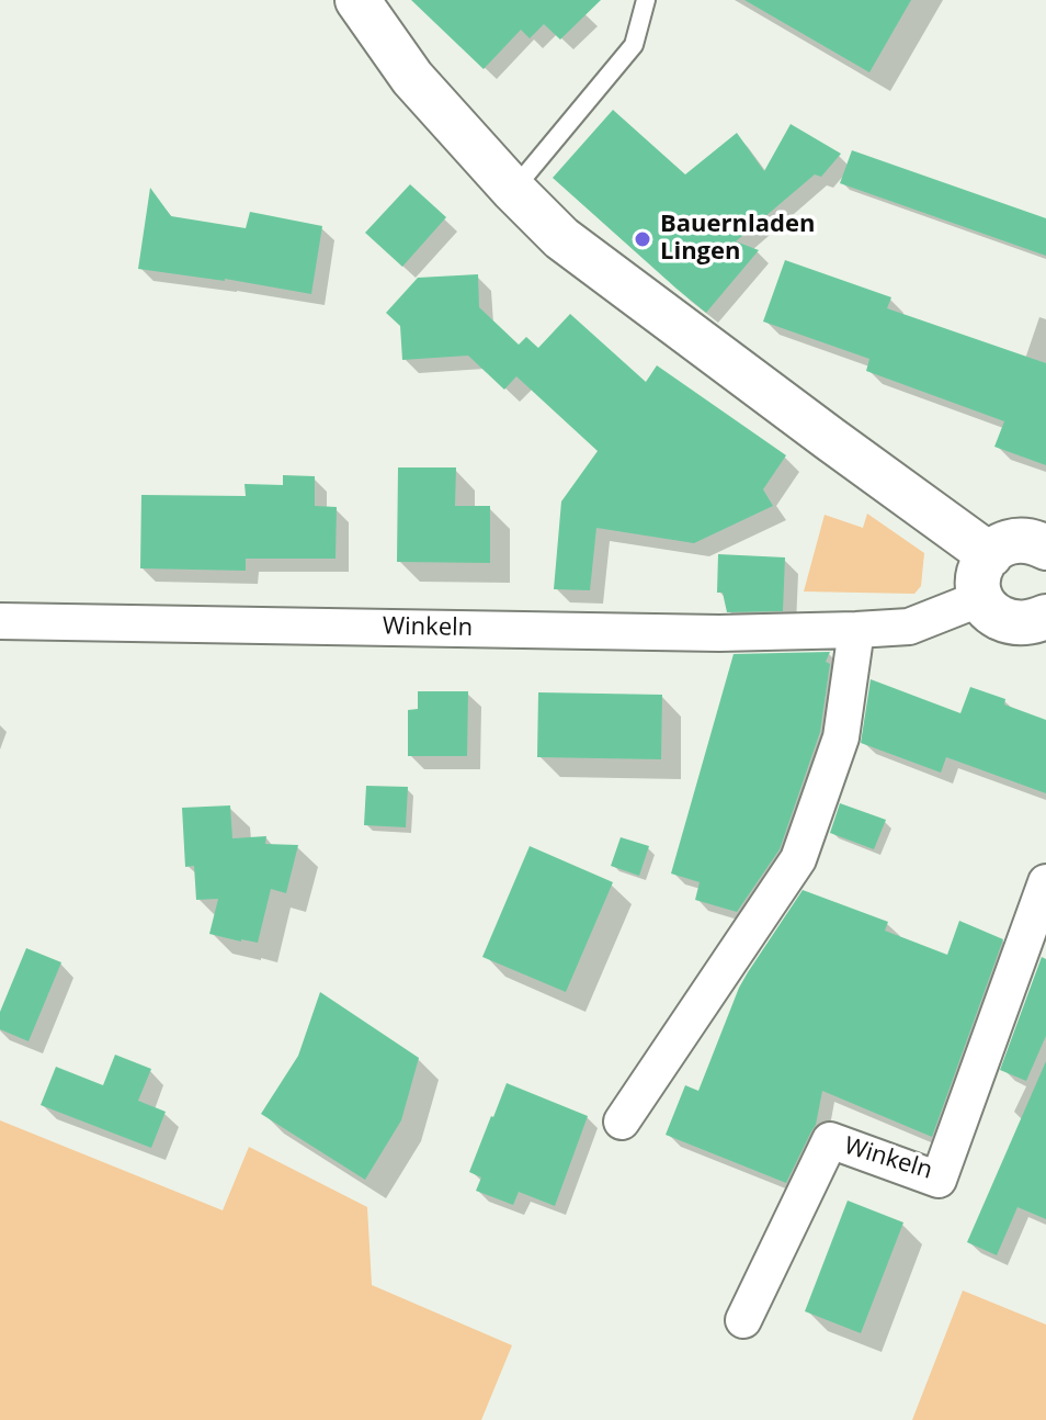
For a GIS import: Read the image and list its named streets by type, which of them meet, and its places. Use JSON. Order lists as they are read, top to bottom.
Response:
{
  "streets": {
    "street": ["Winkeln"]
  },
  "places": ["Bauernladen Lingen"]
}
